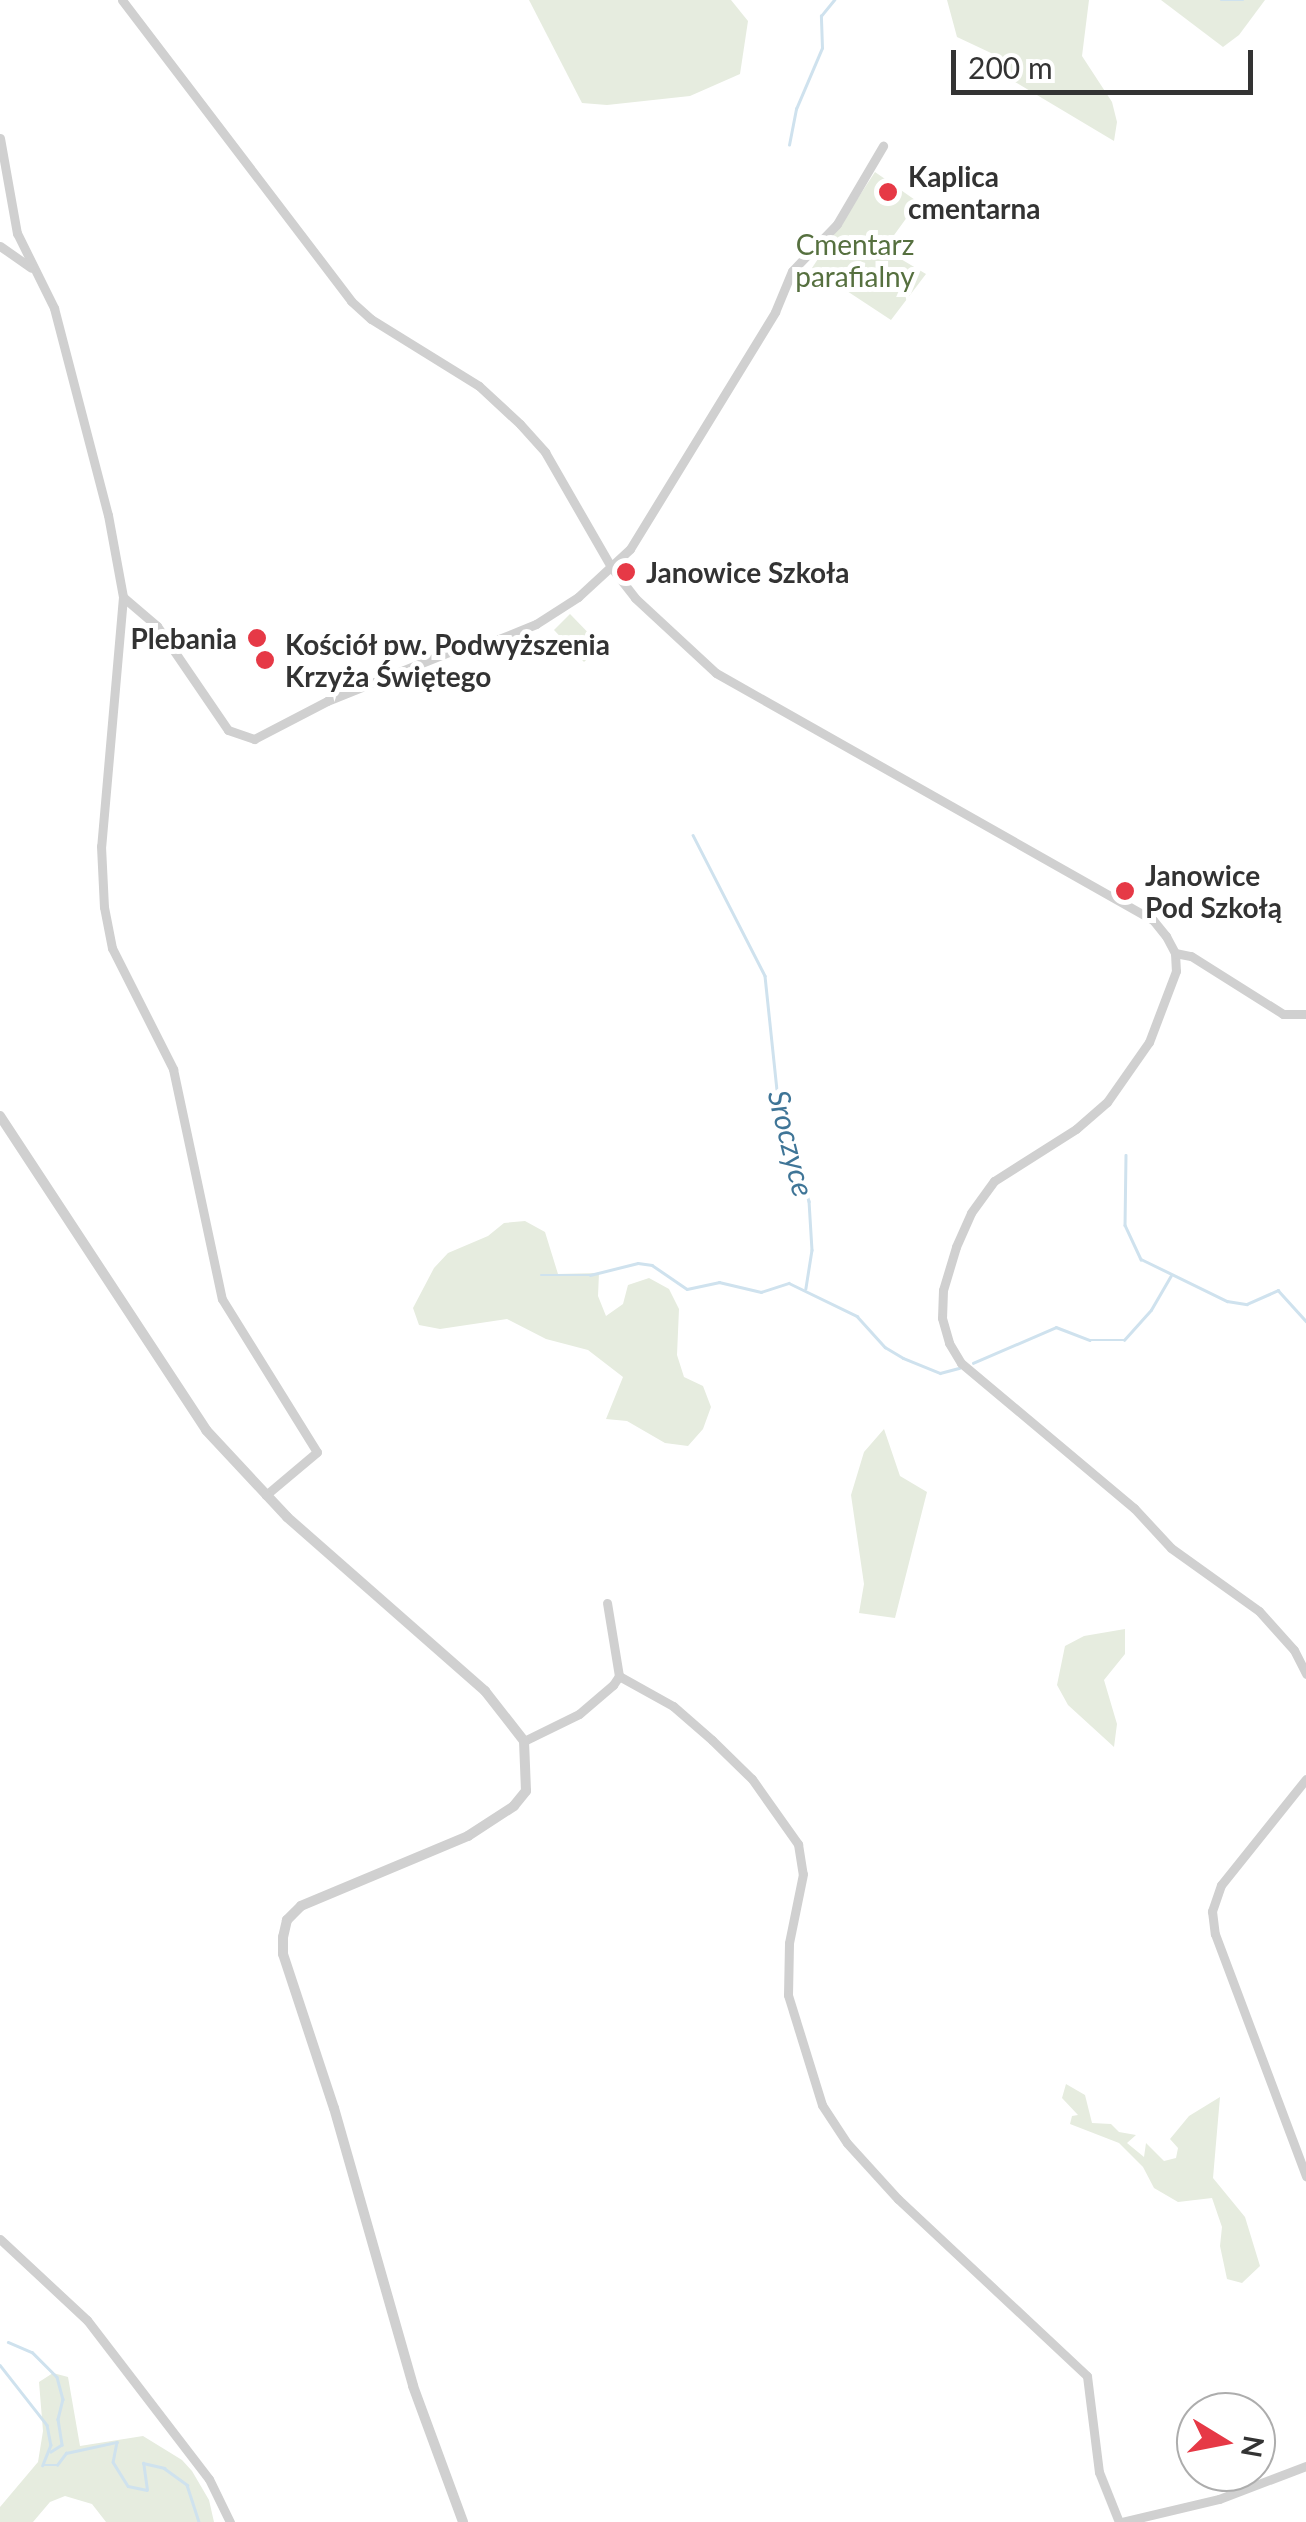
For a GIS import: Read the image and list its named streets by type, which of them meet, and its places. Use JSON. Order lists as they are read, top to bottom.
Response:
{
  "water": ["Sroczyce"],
  "parks": ["Cmentarz parafialny"],
  "places": [
    "Kaplica cmentarna",
    "Janowice Szkoła",
    "Plebania",
    "Kościół pw. Podwyższenia Krzyża Świętego",
    "Janowice Pod Szkołą"
  ],
  "scale_bar": "200 m",
  "north": "right"
}
